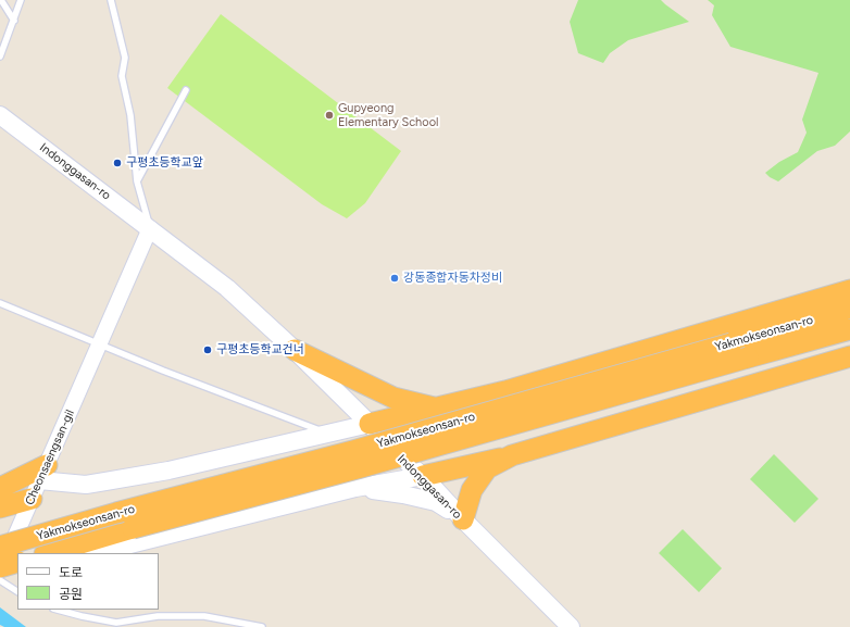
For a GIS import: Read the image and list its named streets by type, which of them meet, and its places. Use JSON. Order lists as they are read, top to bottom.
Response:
{
  "streets": {
    "highway": ["Yakmokseonsan-ro"],
    "main road": ["Indonggasan-ro"],
    "street": ["Cheonsaengsan-gil"]
  },
  "crossings": [
    ["Indonggasan-ro", "Cheonsaengsan-gil"]
  ],
  "places": [
    "Gupyeong Elementary School",
    "구평초등학교앞",
    "강동종합자동차정비",
    "구평초등학교건너"
  ],
  "legend": ["도로", "공원"]
}
